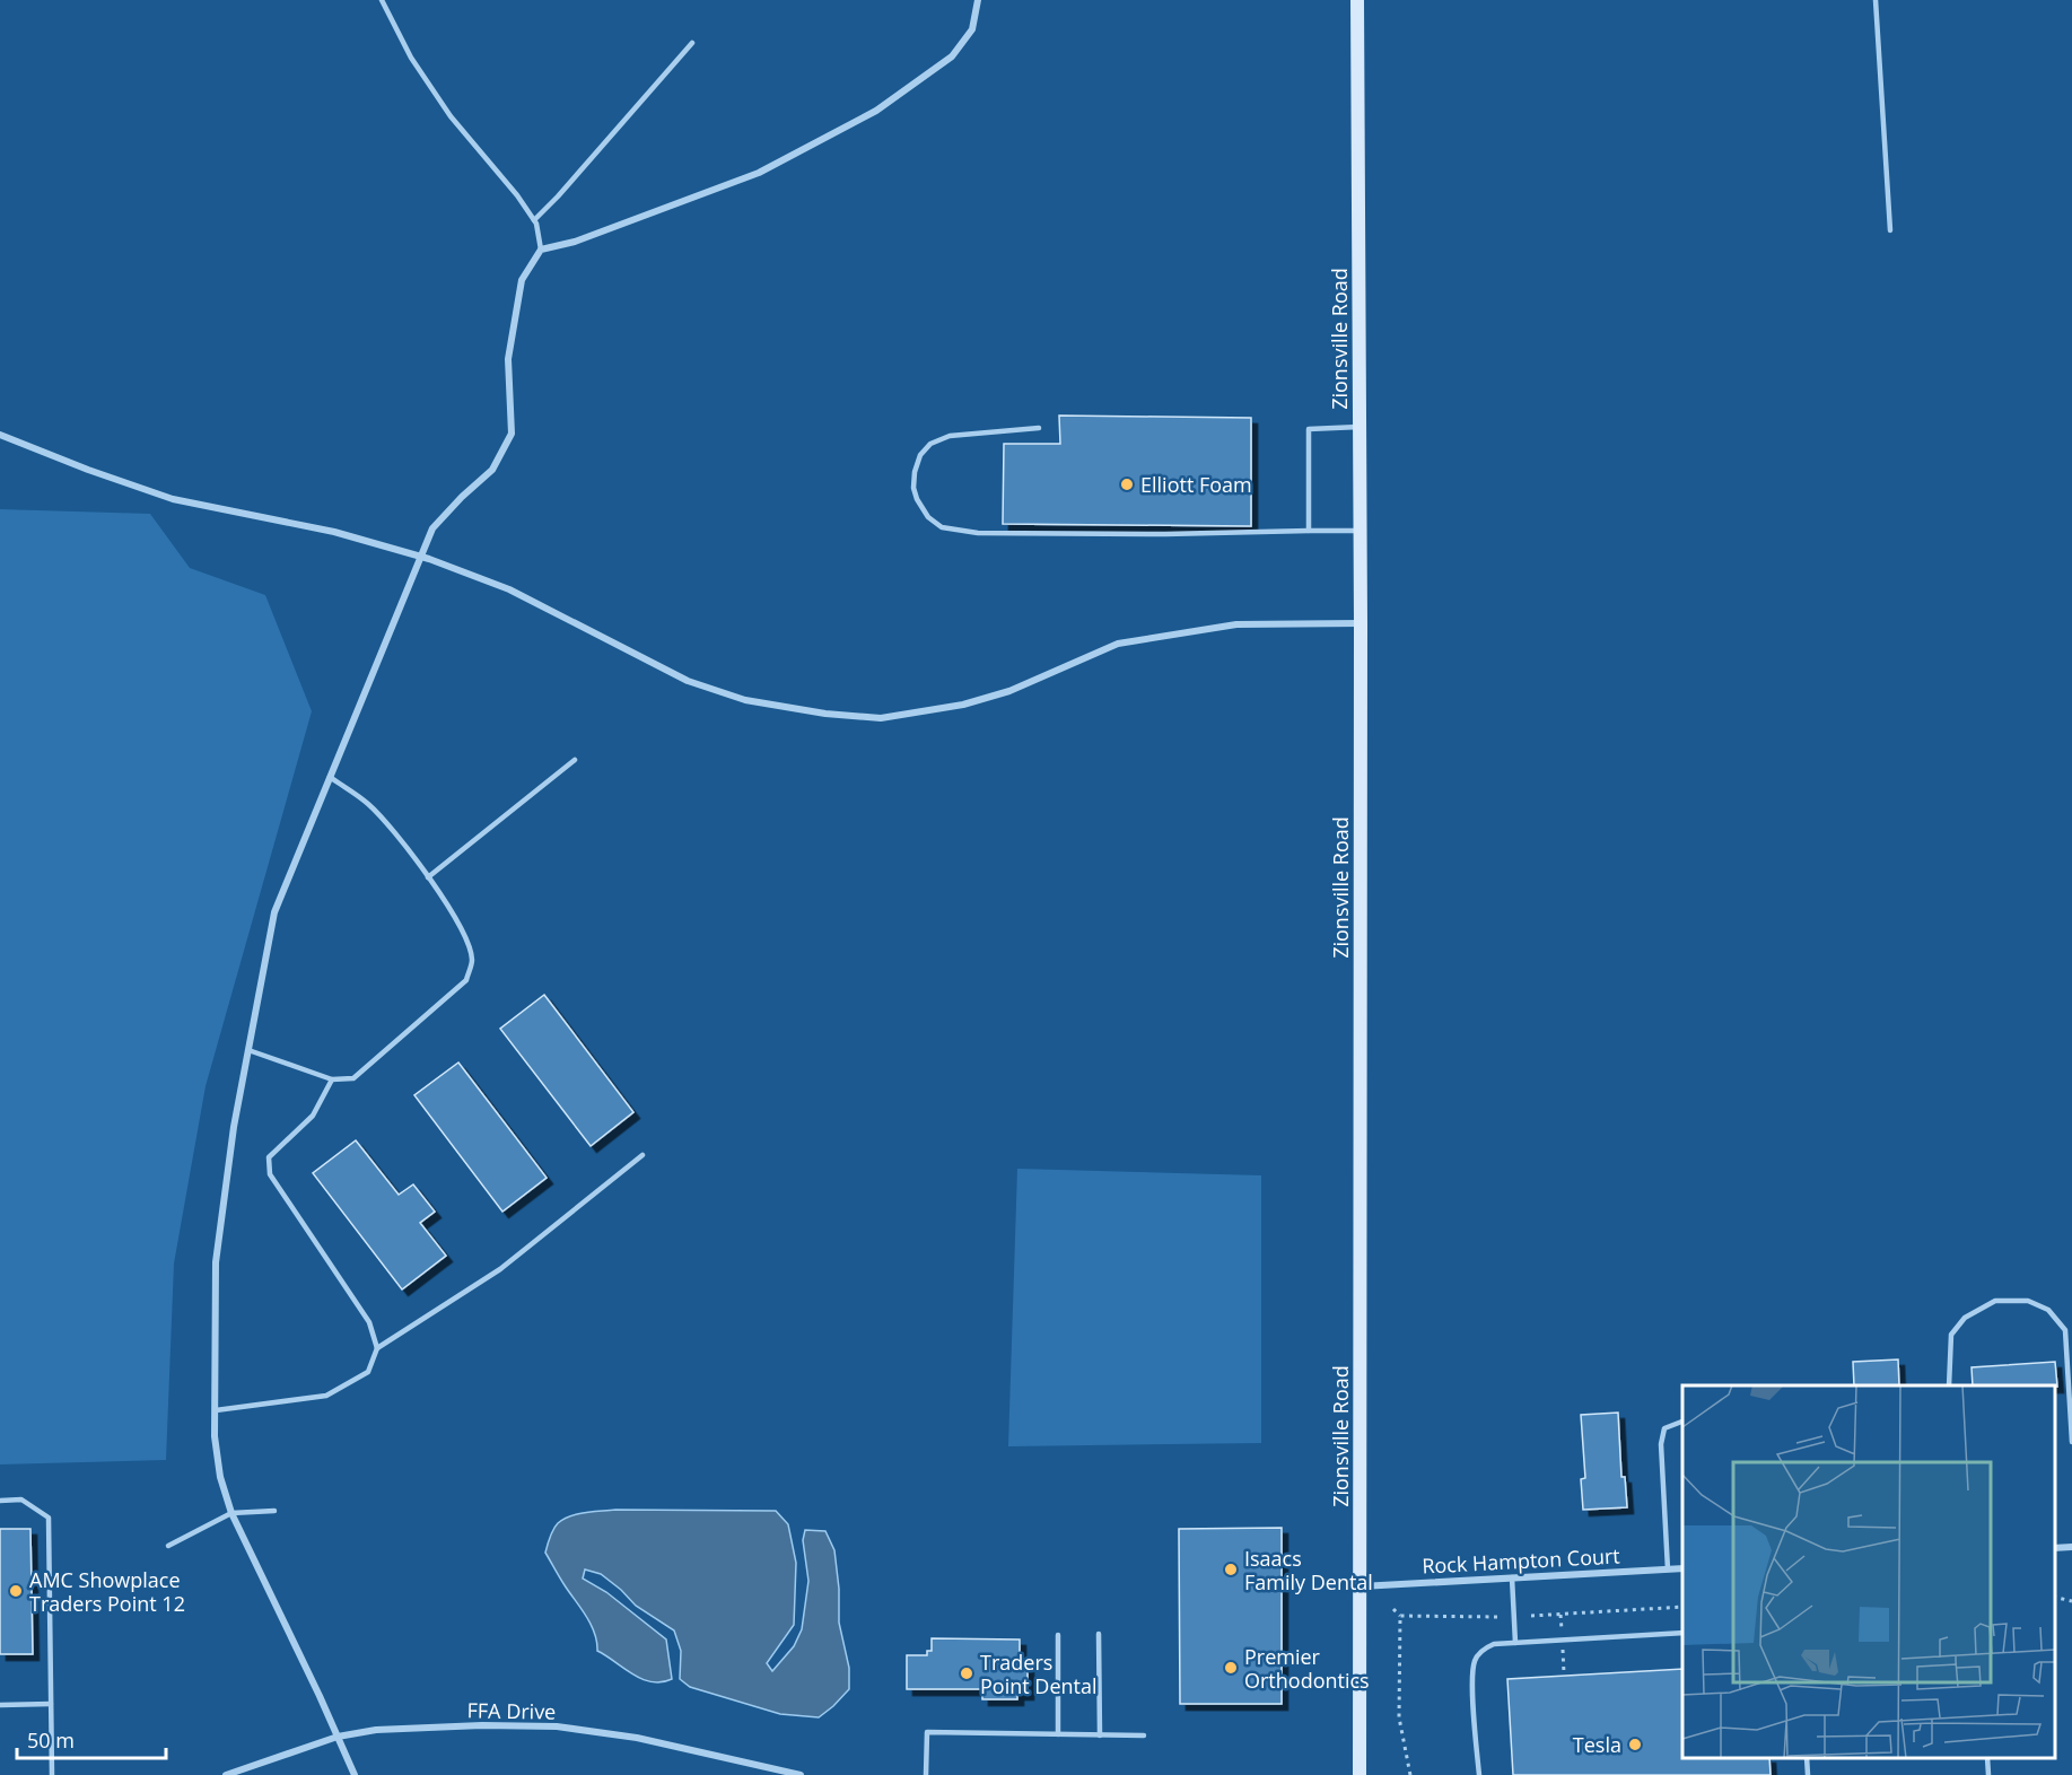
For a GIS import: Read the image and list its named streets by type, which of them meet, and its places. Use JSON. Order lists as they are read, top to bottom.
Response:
{
  "streets": {
    "main road": ["Zionsville Road"],
    "street": ["Rock Hampton Court", "FFA Drive"]
  },
  "crossings": [
    ["Zionsville Road", "Rock Hampton Court"]
  ],
  "places": [
    "Elliott Foam",
    "Isaacs Family Dental",
    "AMC Showplace Traders Point 12",
    "Premier Orthodontics",
    "Traders Point Dental",
    "Tesla"
  ],
  "scale_bar": "50 m"
}
